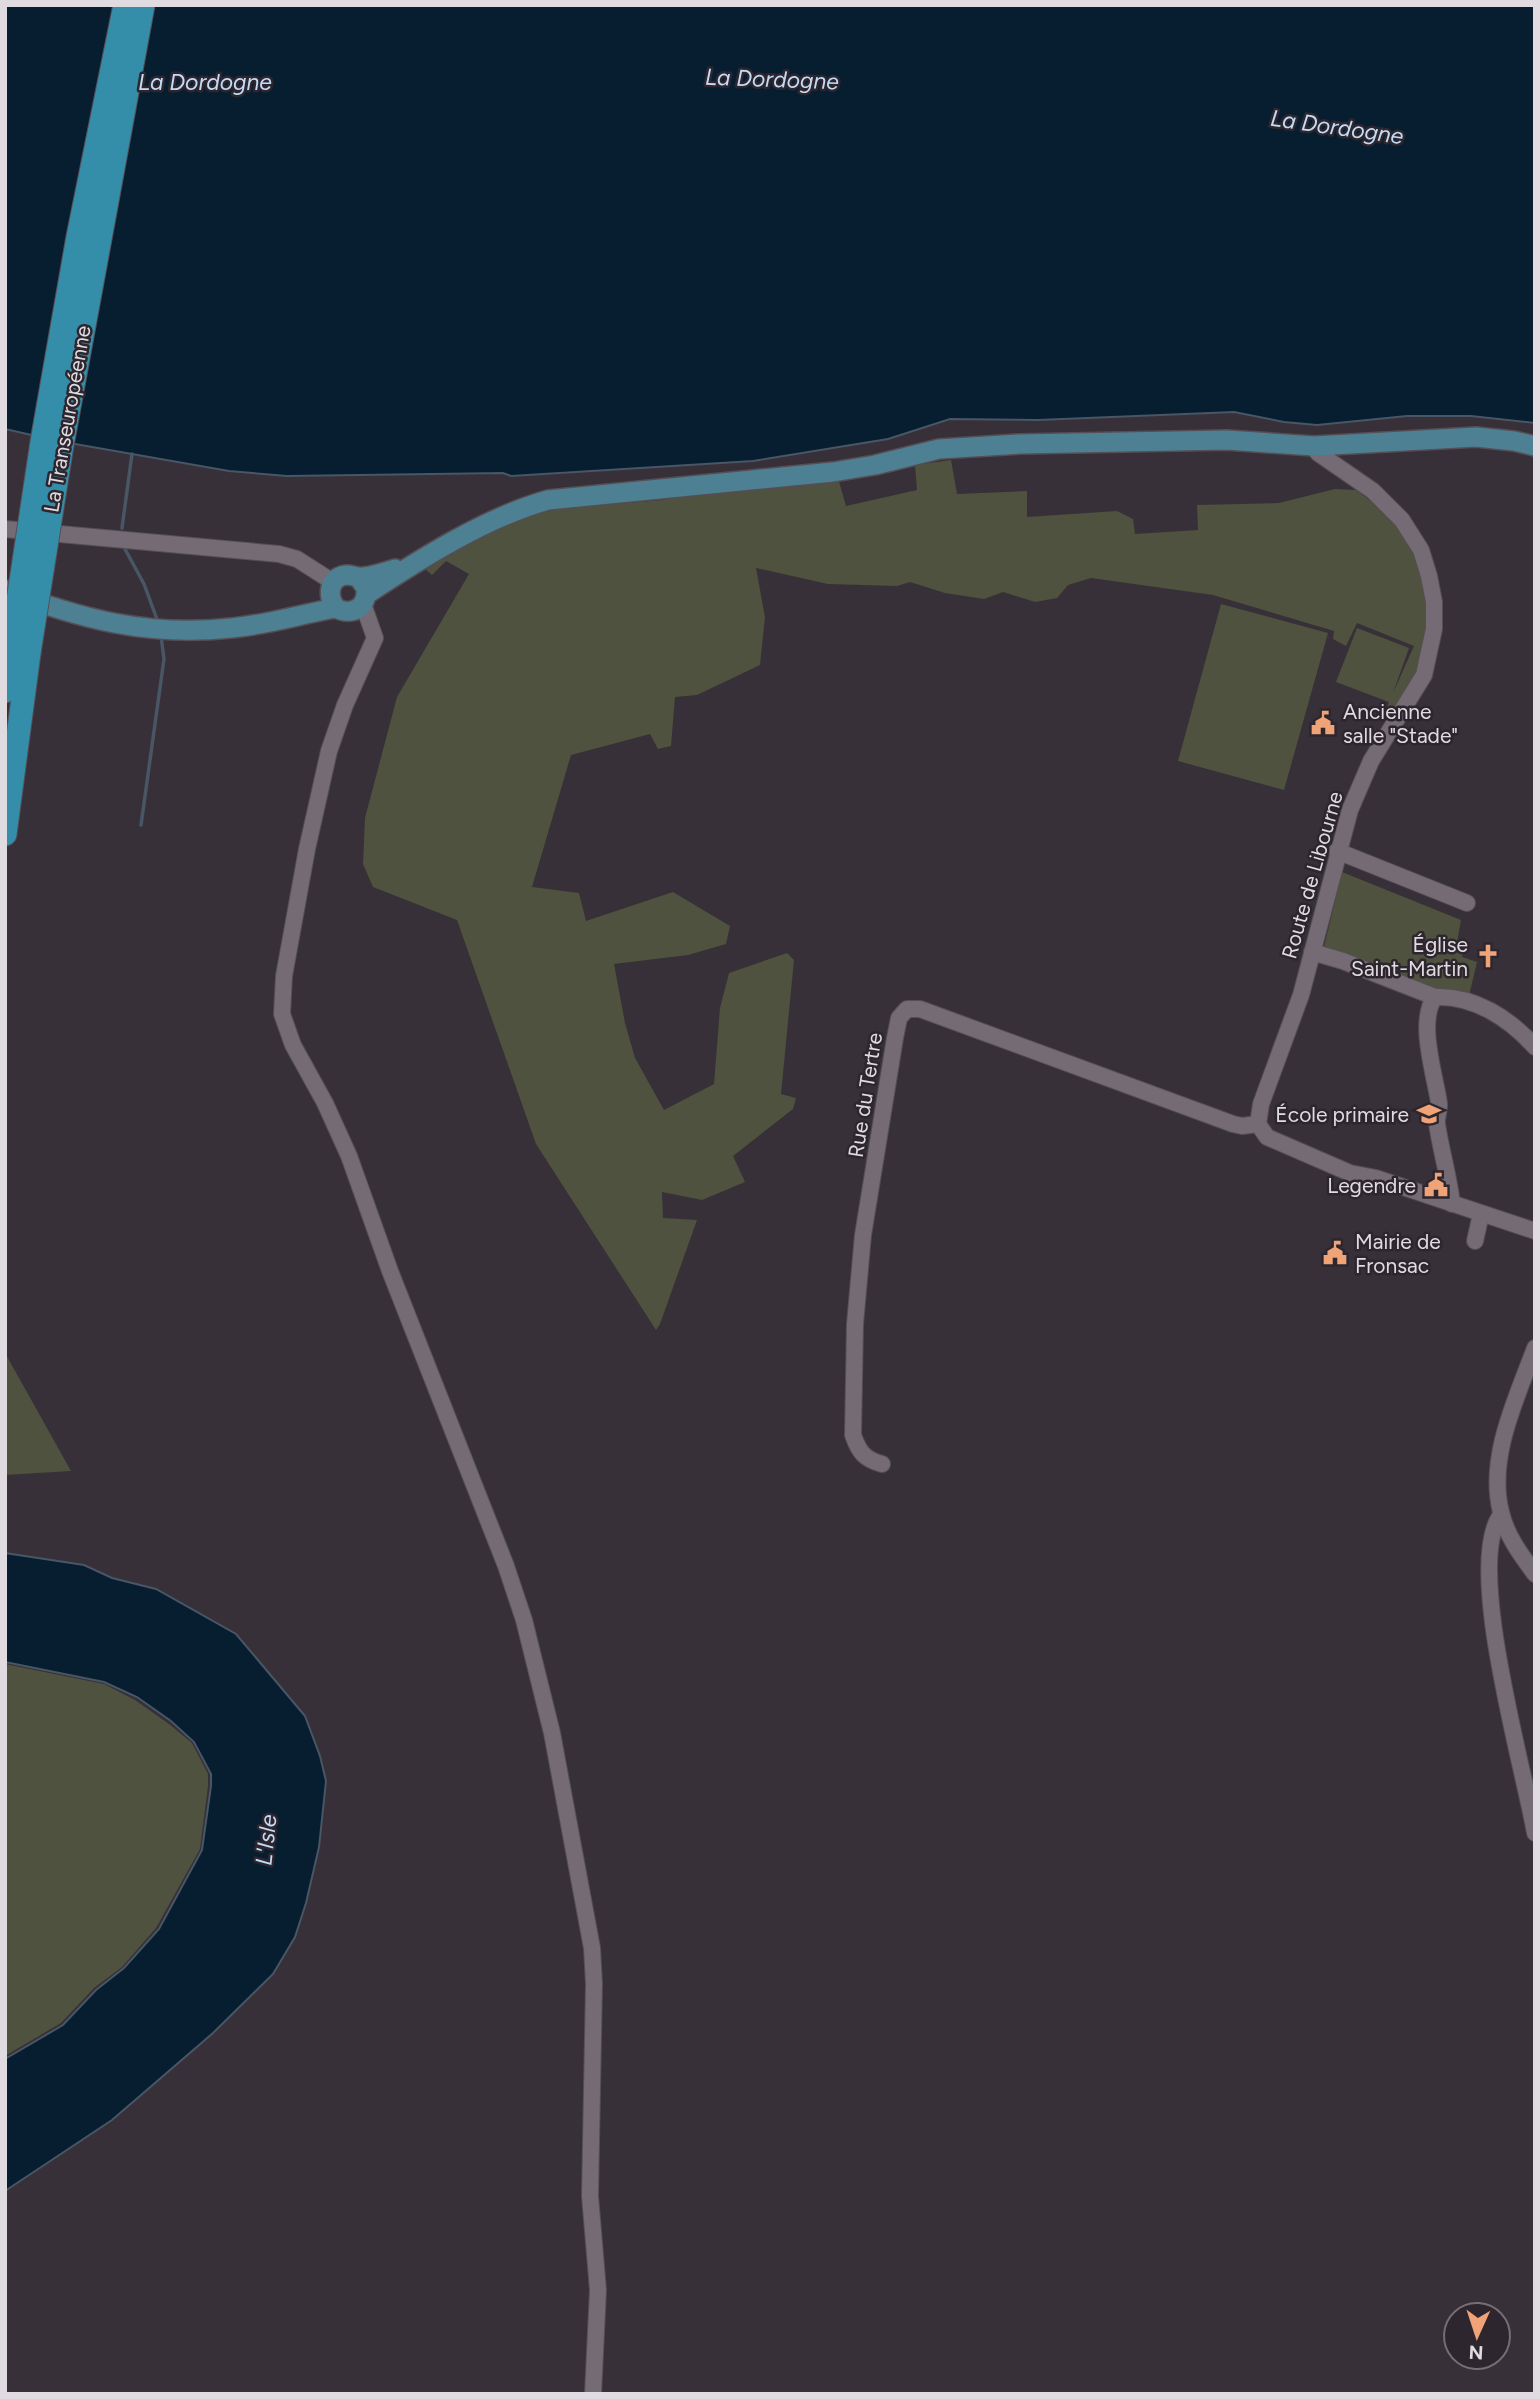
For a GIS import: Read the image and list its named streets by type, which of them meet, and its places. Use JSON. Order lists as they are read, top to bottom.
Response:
{
  "streets": {
    "highway": ["La Transeuropéenne"],
    "street": ["Route de Libourne", "Rue du Tertre"]
  },
  "crossings": [
    ["Route de Libourne", "Rue du Tertre"]
  ],
  "water": ["La Dordogne", "L'Isle"],
  "places": {
    "public building": ["Ancienne salle \"Stade\"", "Legendre", "Mairie de Fronsac"],
    "church": ["Église Saint-Martin"],
    "school or university": ["École primaire"]
  },
  "north": "bottom"
}
